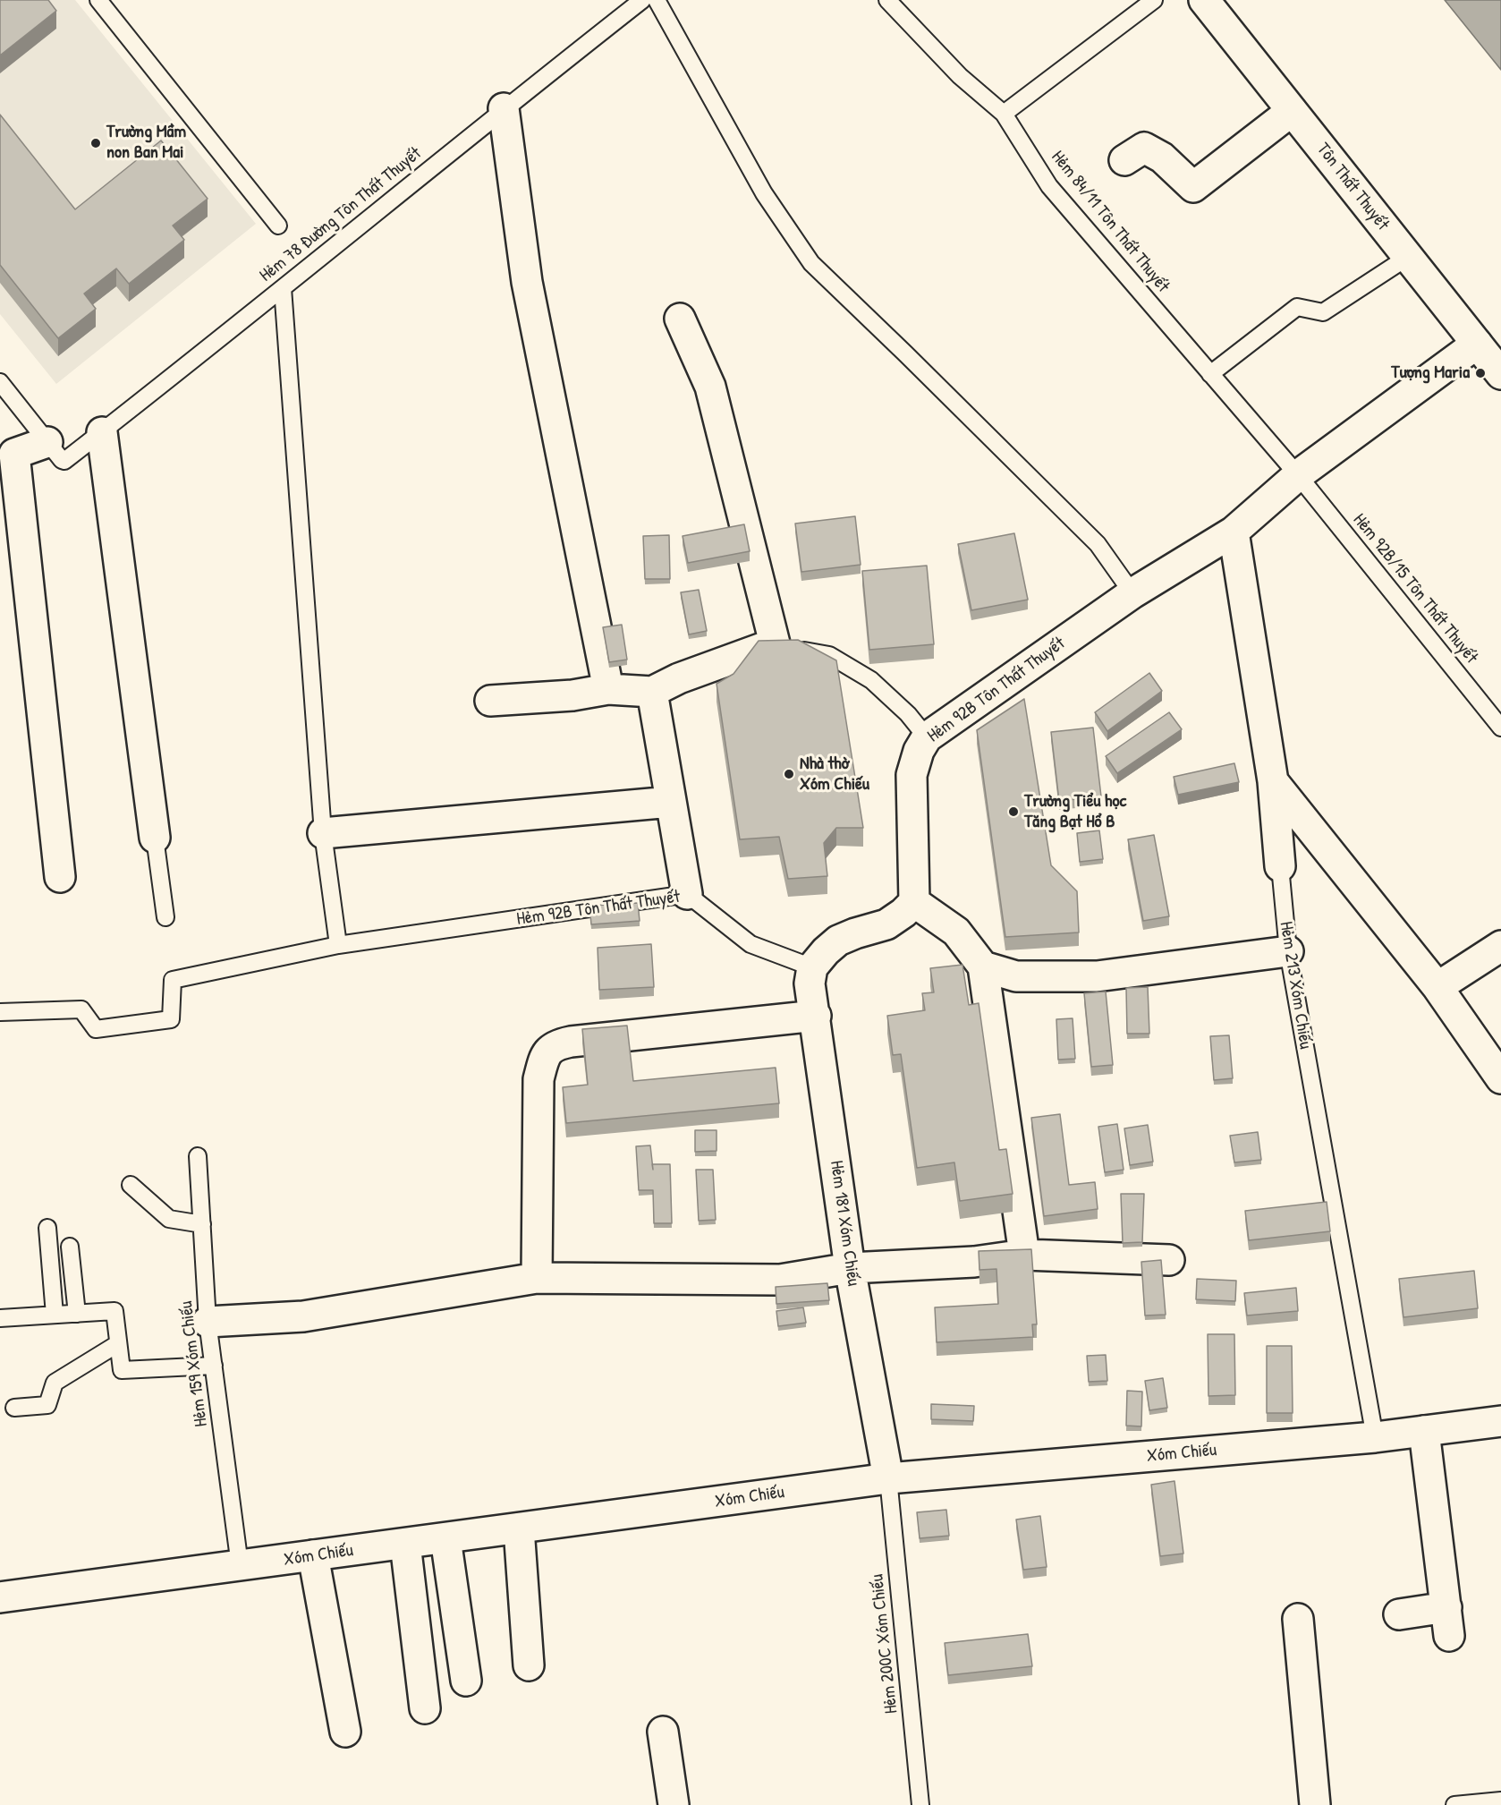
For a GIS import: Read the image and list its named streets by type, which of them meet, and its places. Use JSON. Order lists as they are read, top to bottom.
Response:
{
  "streets": {
    "street": [
      "Tôn Thất Thuyết",
      "Hẻm 92B Tôn Thất Thuyết",
      "Hẻm 213 Xóm Chiếu",
      "Hẻm 181 Xóm Chiếu",
      "Xóm Chiếu"
    ],
    "lane": [
      "Hẻm 78 Đường Tôn Thất Thuyết",
      "Hẻm 84/11 Tôn Thất Thuyết",
      "Hẻm 92B/15 Tôn Thất Thuyết",
      "Hẻm 159 Xóm Chiếu",
      "Hẻm 200C Xóm Chiếu"
    ]
  },
  "crossings": [
    ["Tôn Thất Thuyết", "Hẻm 92B Tôn Thất Thuyết"],
    ["Hẻm 84/11 Tôn Thất Thuyết", "Hẻm 92B/15 Tôn Thất Thuyết"],
    ["Hẻm 84/11 Tôn Thất Thuyết", "Hẻm 92B Tôn Thất Thuyết"],
    ["Hẻm 92B/15 Tôn Thất Thuyết", "Hẻm 92B Tôn Thất Thuyết"],
    ["Hẻm 92B Tôn Thất Thuyết", "Hẻm 213 Xóm Chiếu"],
    ["Hẻm 92B Tôn Thất Thuyết", "Hẻm 181 Xóm Chiếu"],
    ["Hẻm 213 Xóm Chiếu", "Xóm Chiếu"],
    ["Hẻm 181 Xóm Chiếu", "Xóm Chiếu"],
    ["Hẻm 181 Xóm Chiếu", "Hẻm 200C Xóm Chiếu"],
    ["Hẻm 159 Xóm Chiếu", "Xóm Chiếu"],
    ["Xóm Chiếu", "Hẻm 200C Xóm Chiếu"]
  ],
  "places": [
    "Trường Mầm non Ban Mai",
    "Tượng Maria",
    "Nhà thờ Xóm Chiếu",
    "Trường Tiểu học Tăng Bạt Hổ B"
  ]
}
